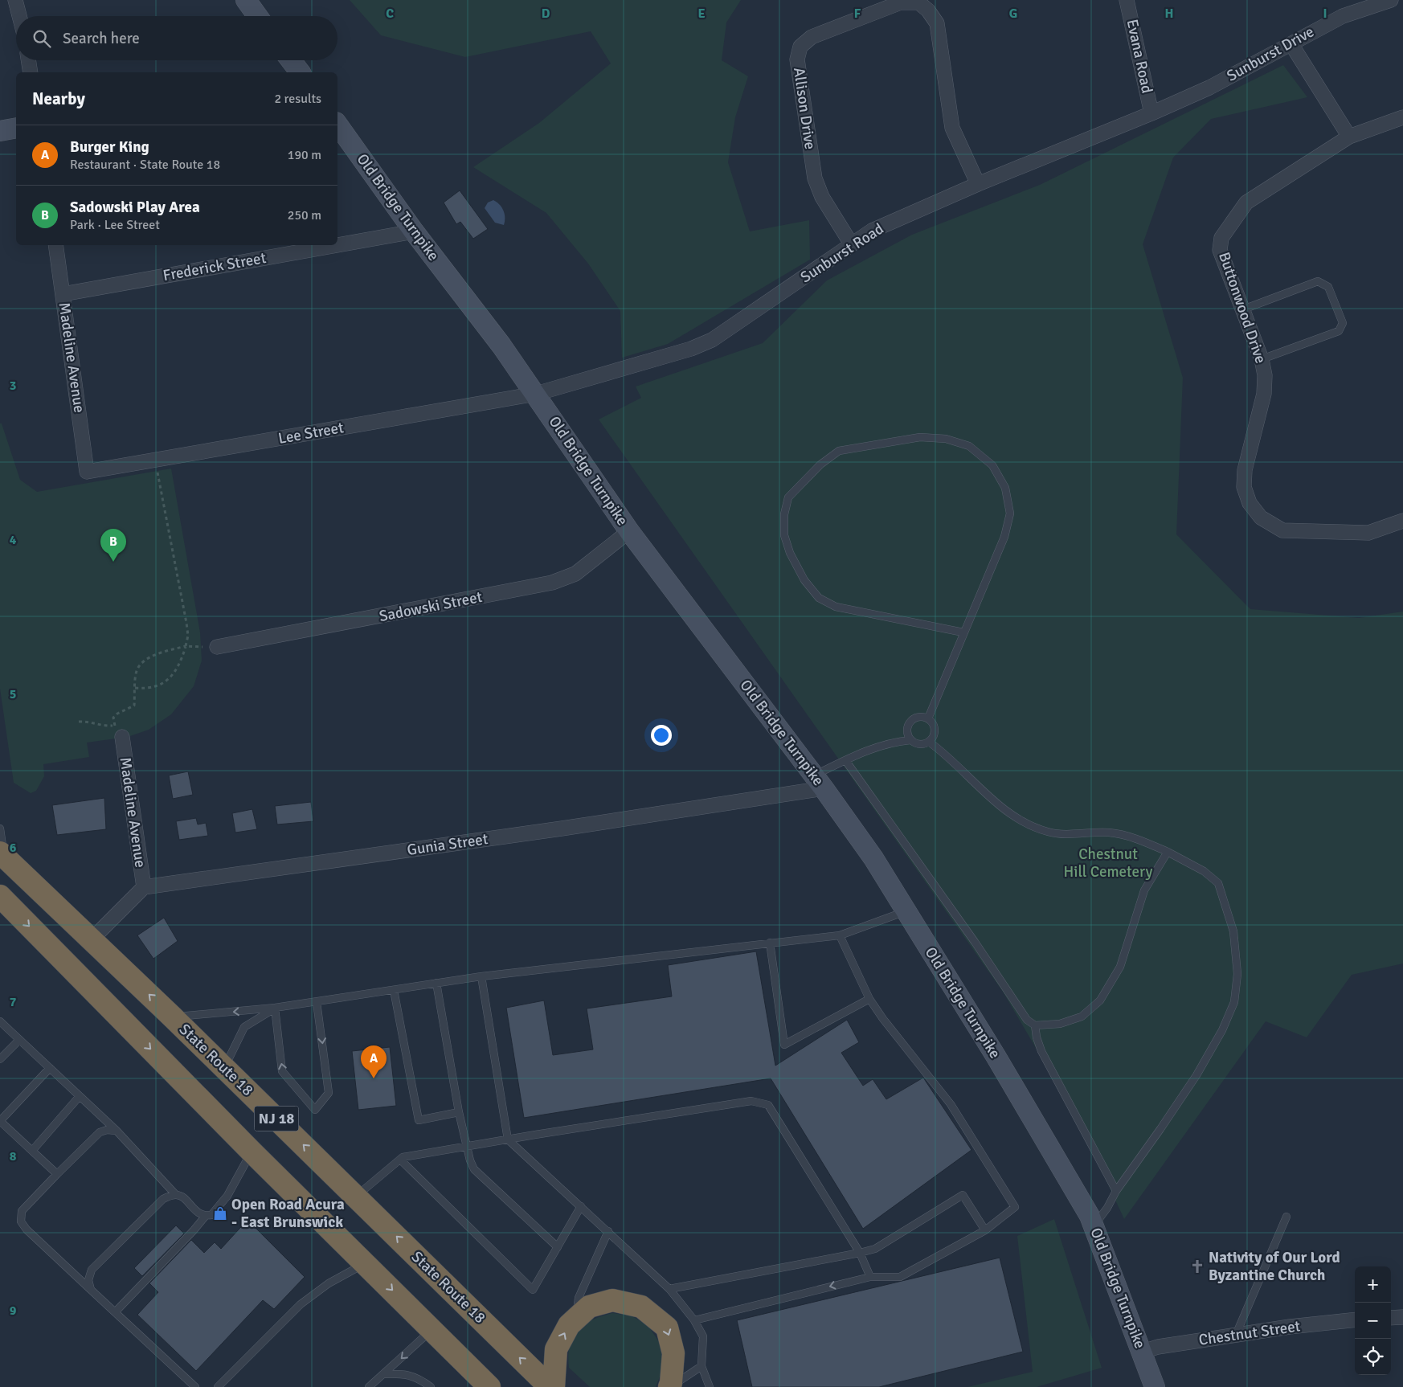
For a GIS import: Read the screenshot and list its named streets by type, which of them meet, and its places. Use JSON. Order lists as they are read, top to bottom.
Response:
{
  "streets": {
    "highway": ["State Route 18", "NJ 18"],
    "street": [
      "Sunburst Drive",
      "Evana Road",
      "Allison Drive",
      "Old Bridge Turnpike",
      "Sunburst Road",
      "Frederick Street",
      "Buttonwood Drive",
      "Madeline Avenue",
      "Lee Street",
      "Sadowski Street",
      "Gunia Street",
      "Chestnut Street"
    ]
  },
  "crossings": [
    ["Sunburst Drive", "Evana Road"],
    ["Sunburst Drive", "Sunburst Road"],
    ["Evana Road", "Sunburst Road"],
    ["Allison Drive", "Sunburst Road"],
    ["Old Bridge Turnpike", "Sunburst Road"],
    ["Old Bridge Turnpike", "Frederick Street"],
    ["Old Bridge Turnpike", "Lee Street"],
    ["Old Bridge Turnpike", "Sadowski Street"],
    ["Old Bridge Turnpike", "Gunia Street"],
    ["Old Bridge Turnpike", "Chestnut Street"],
    ["Sunburst Road", "Lee Street"],
    ["Frederick Street", "Madeline Avenue"],
    ["Madeline Avenue", "Lee Street"],
    ["Madeline Avenue", "Gunia Street"]
  ],
  "parks": ["Chestnut Hill Cemetery"],
  "places": {
    "shop": ["Open Road Acura - East Brunswick"],
    "church": ["Nativity of Our Lord Byzantine Church"]
  },
  "page": {
    "search": "Search here",
    "heading": ["Nearby", "2 results"],
    "list": [
      {
        "mark": "A",
        "name": "Burger King",
        "note": "Restaurant · State Route 18",
        "value": "190 m"
      },
      {
        "mark": "B",
        "name": "Sadowski Play Area",
        "note": "Park · Lee Street",
        "value": "250 m"
      }
    ],
    "pins": ["B", "A"],
    "map_buttons": ["+", "−"]
  },
  "grid": {
    "columns": [
      "C",
      "D",
      "E",
      "F",
      "G",
      "H",
      "I"
    ],
    "rows": [
      "3",
      "4",
      "5",
      "6",
      "7",
      "8",
      "9"
    ]
  }
}
